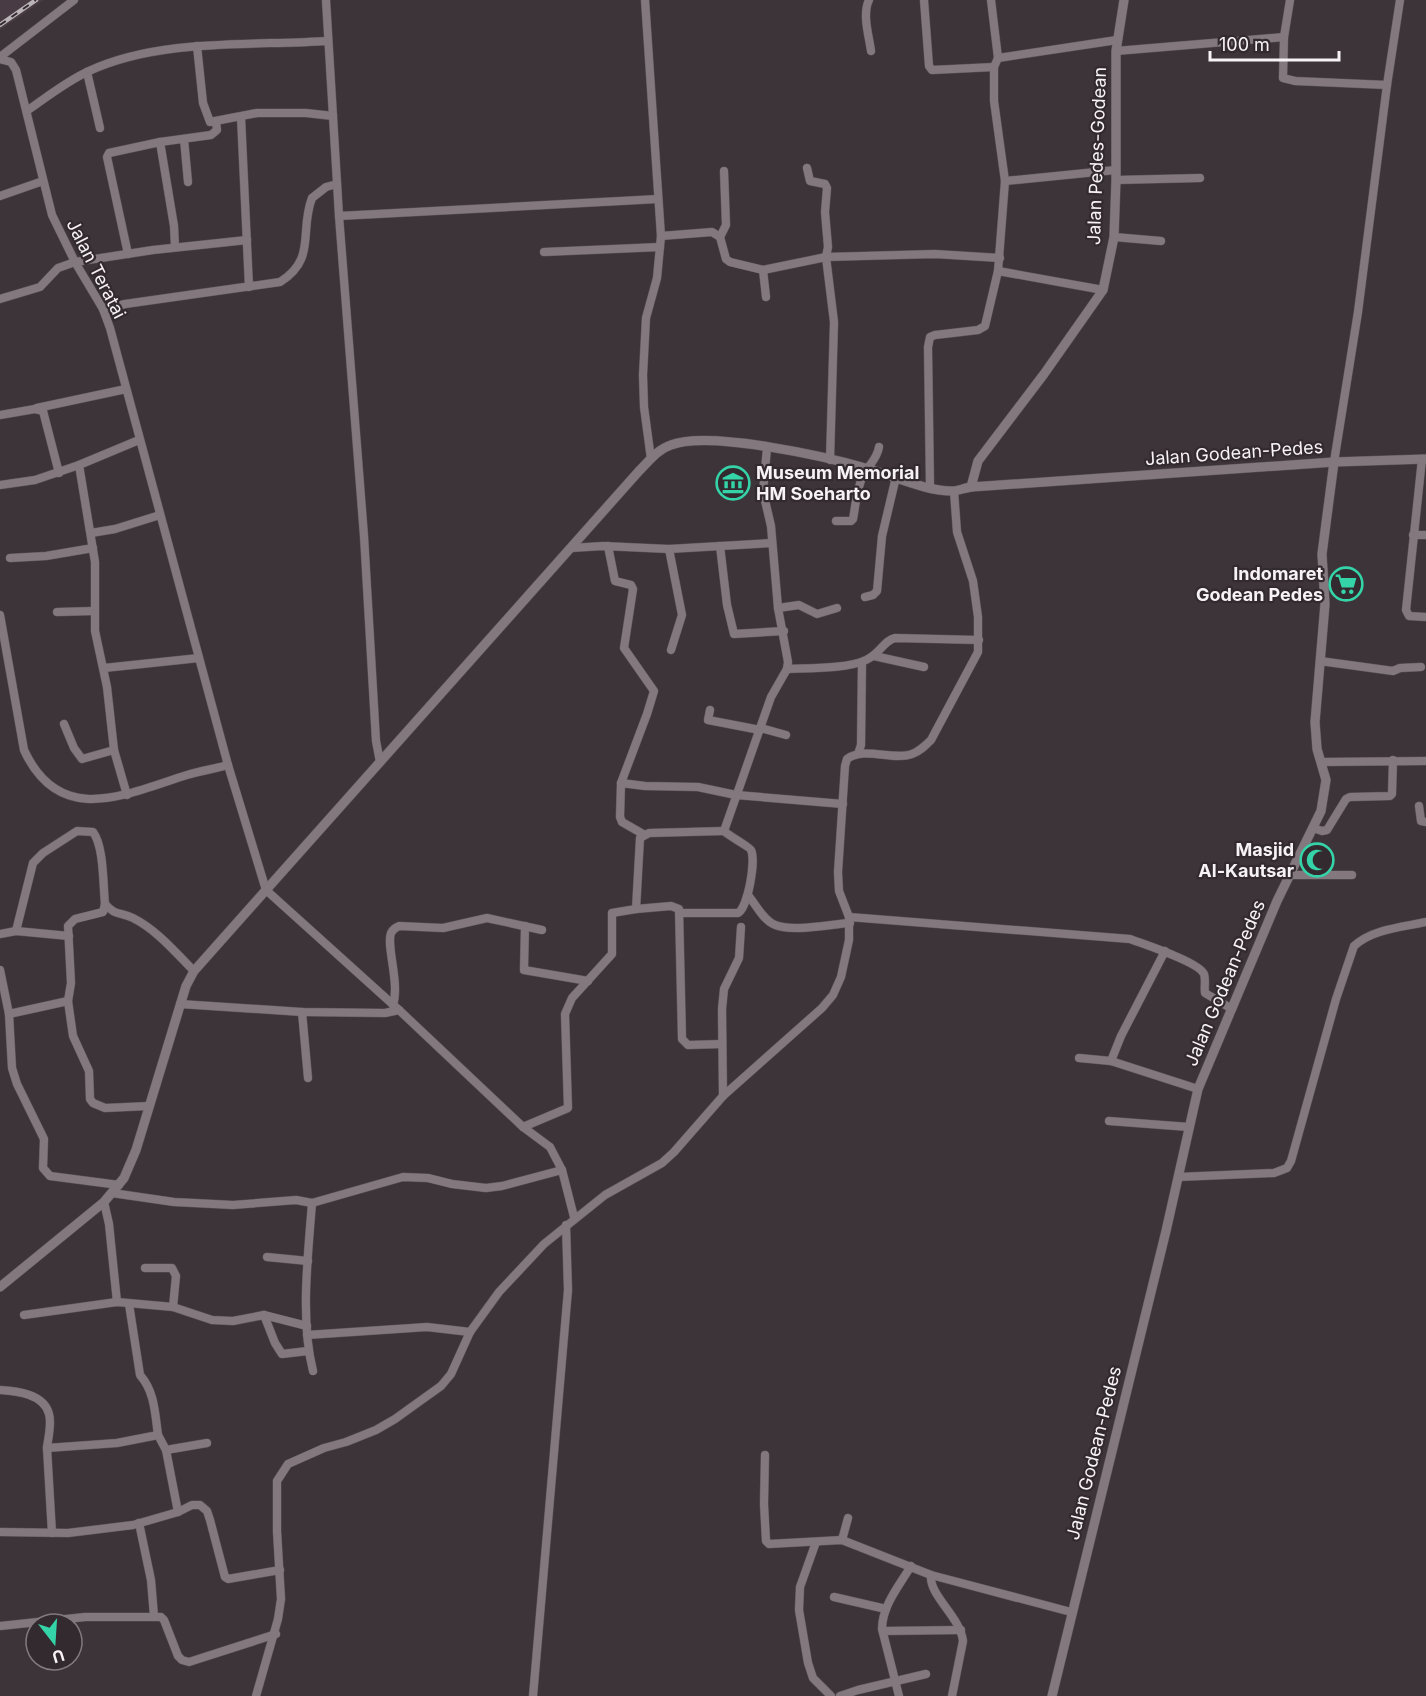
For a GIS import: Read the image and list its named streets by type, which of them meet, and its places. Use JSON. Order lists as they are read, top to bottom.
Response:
{
  "streets": {
    "street": ["Jalan Pedes-Godean", "Jalan Teratai", "Jalan Godean-Pedes"]
  },
  "crossings": [
    ["Jalan Pedes-Godean", "Jalan Godean-Pedes"]
  ],
  "places": {
    "museum": ["Museum Memorial HM Soeharto"],
    "supermarket": ["Indomaret Godean Pedes"],
    "mosque": ["Masjid Al-Kautsar"]
  },
  "scale_bar": "100 m",
  "north": "bottom"
}
